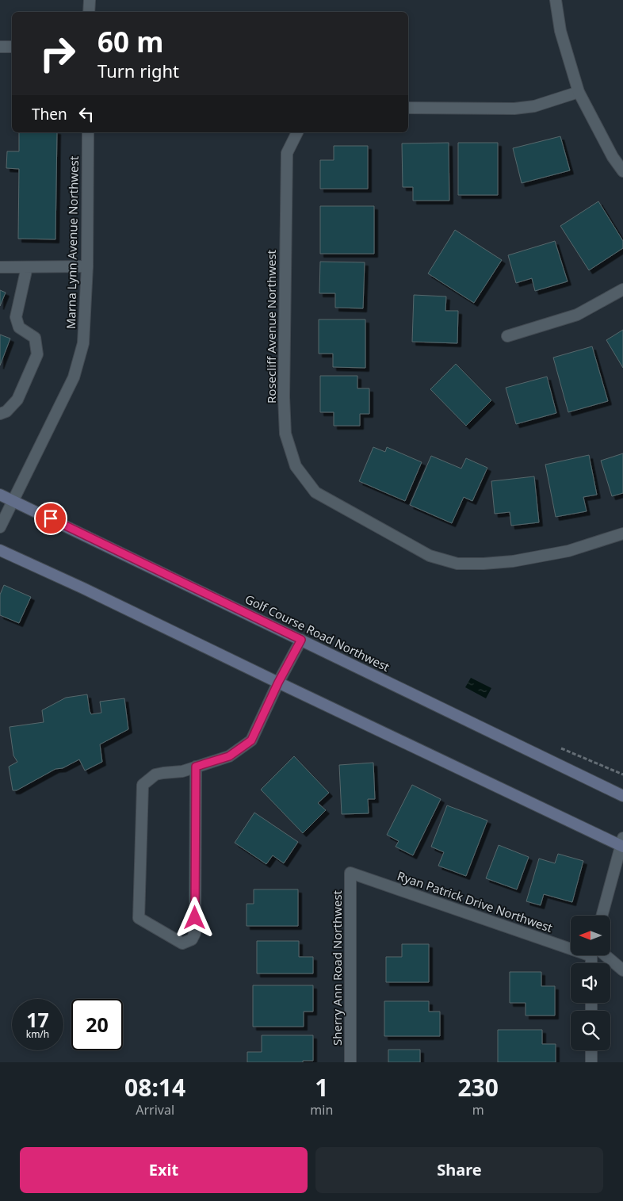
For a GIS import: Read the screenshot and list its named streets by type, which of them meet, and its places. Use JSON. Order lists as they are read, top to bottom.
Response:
{
  "streets": {
    "main road": ["Golf Course Road Northwest"],
    "street": [
      "Marna Lynn Avenue Northwest",
      "Rosecliff Avenue Northwest",
      "Ryan Patrick Drive Northwest",
      "Sherry Ann Road Northwest"
    ]
  },
  "crossings": [
    ["Marna Lynn Avenue Northwest", "Golf Course Road Northwest"],
    ["Ryan Patrick Drive Northwest", "Sherry Ann Road Northwest"]
  ],
  "north": "left",
  "page": {
    "turn": ["60 m", "Turn right"],
    "then": "Then",
    "speed": "17 km/h",
    "limit": "20",
    "eta": [
      "08:14",
      "Arrival",
      "1",
      "min",
      "230",
      "m"
    ],
    "buttons": ["Exit", "Share"]
  }
}
